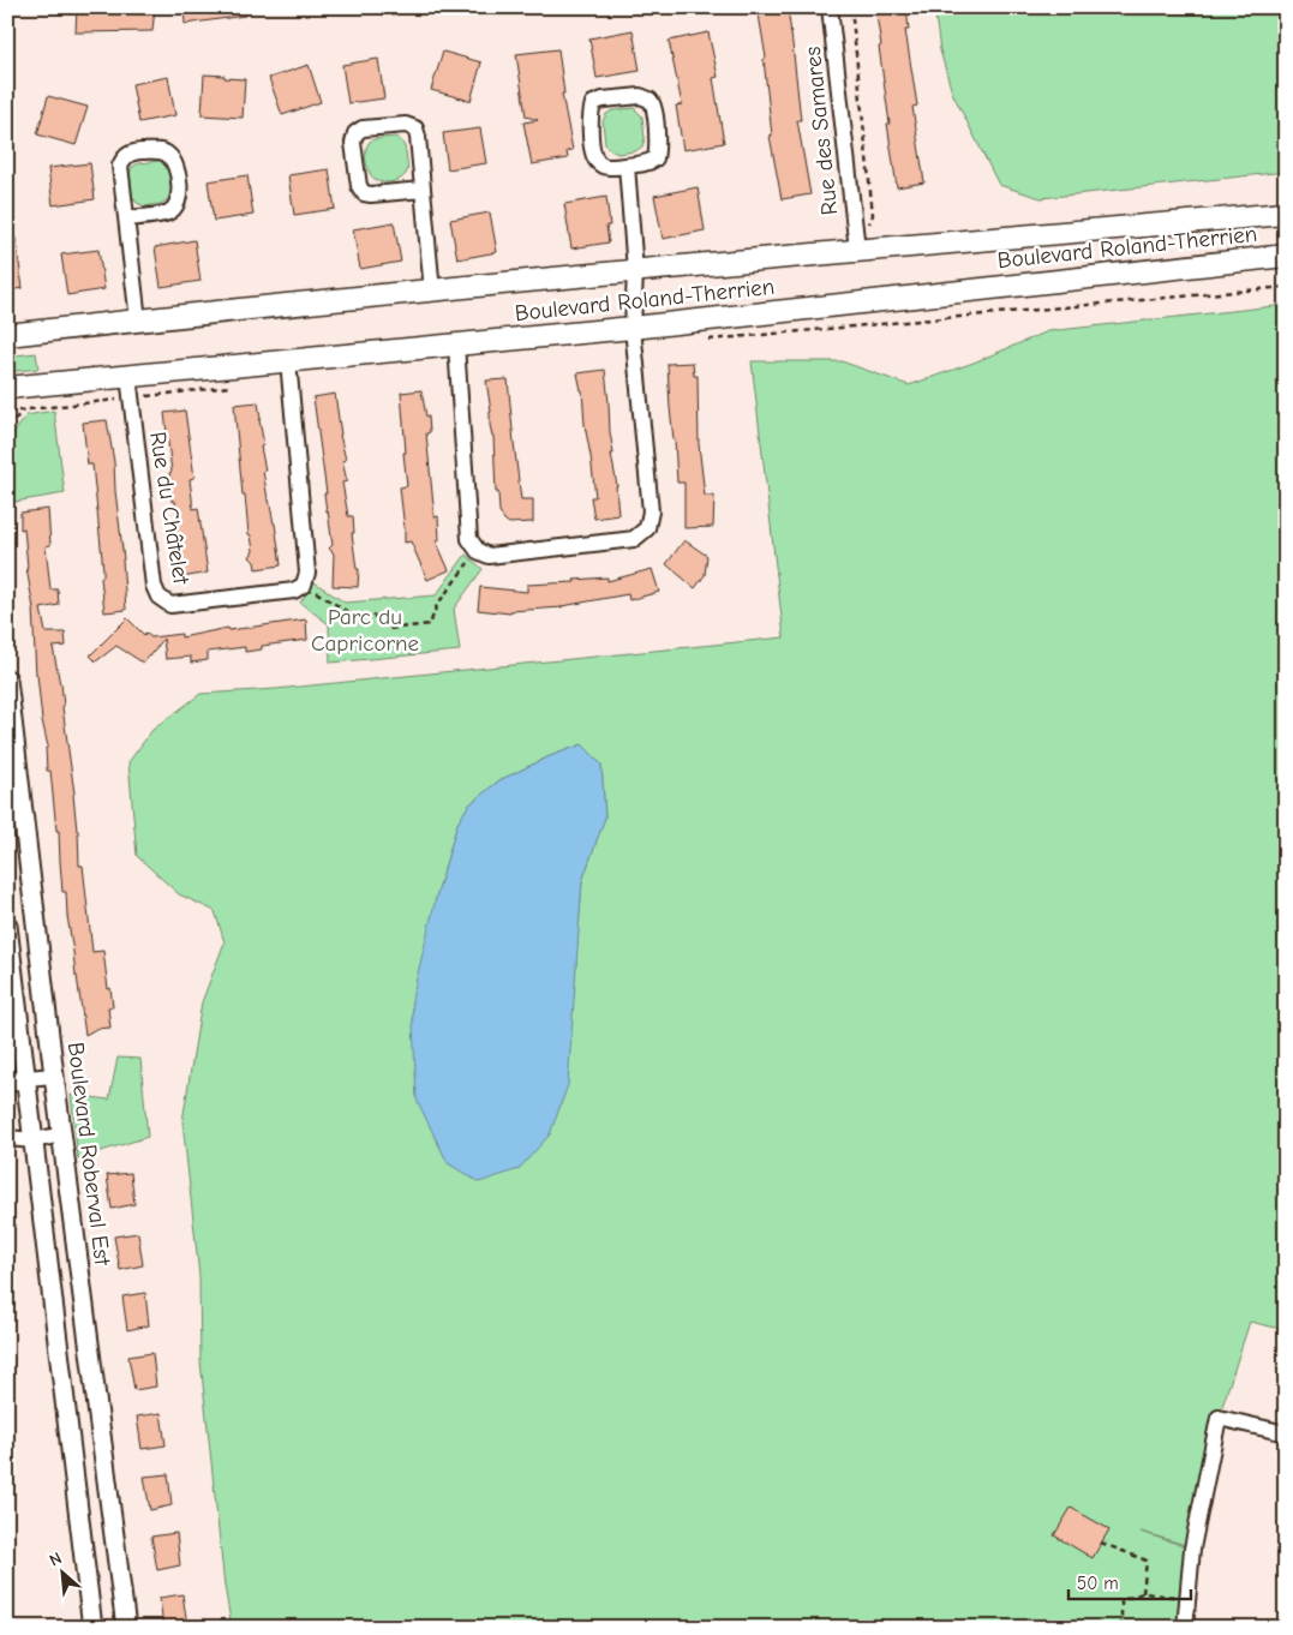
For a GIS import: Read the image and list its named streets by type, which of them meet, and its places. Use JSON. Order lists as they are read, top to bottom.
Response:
{
  "streets": {
    "main road": ["Boulevard Roland-Therrien"],
    "street": ["Rue des Samares", "Rue du Châtelet", "Boulevard Roberval Est"]
  },
  "crossings": [
    ["Rue des Samares", "Boulevard Roland-Therrien"],
    ["Boulevard Roland-Therrien", "Rue du Châtelet"]
  ],
  "parks": ["Parc du Capricorne"],
  "scale_bar": "50 m",
  "north": "top left"
}
